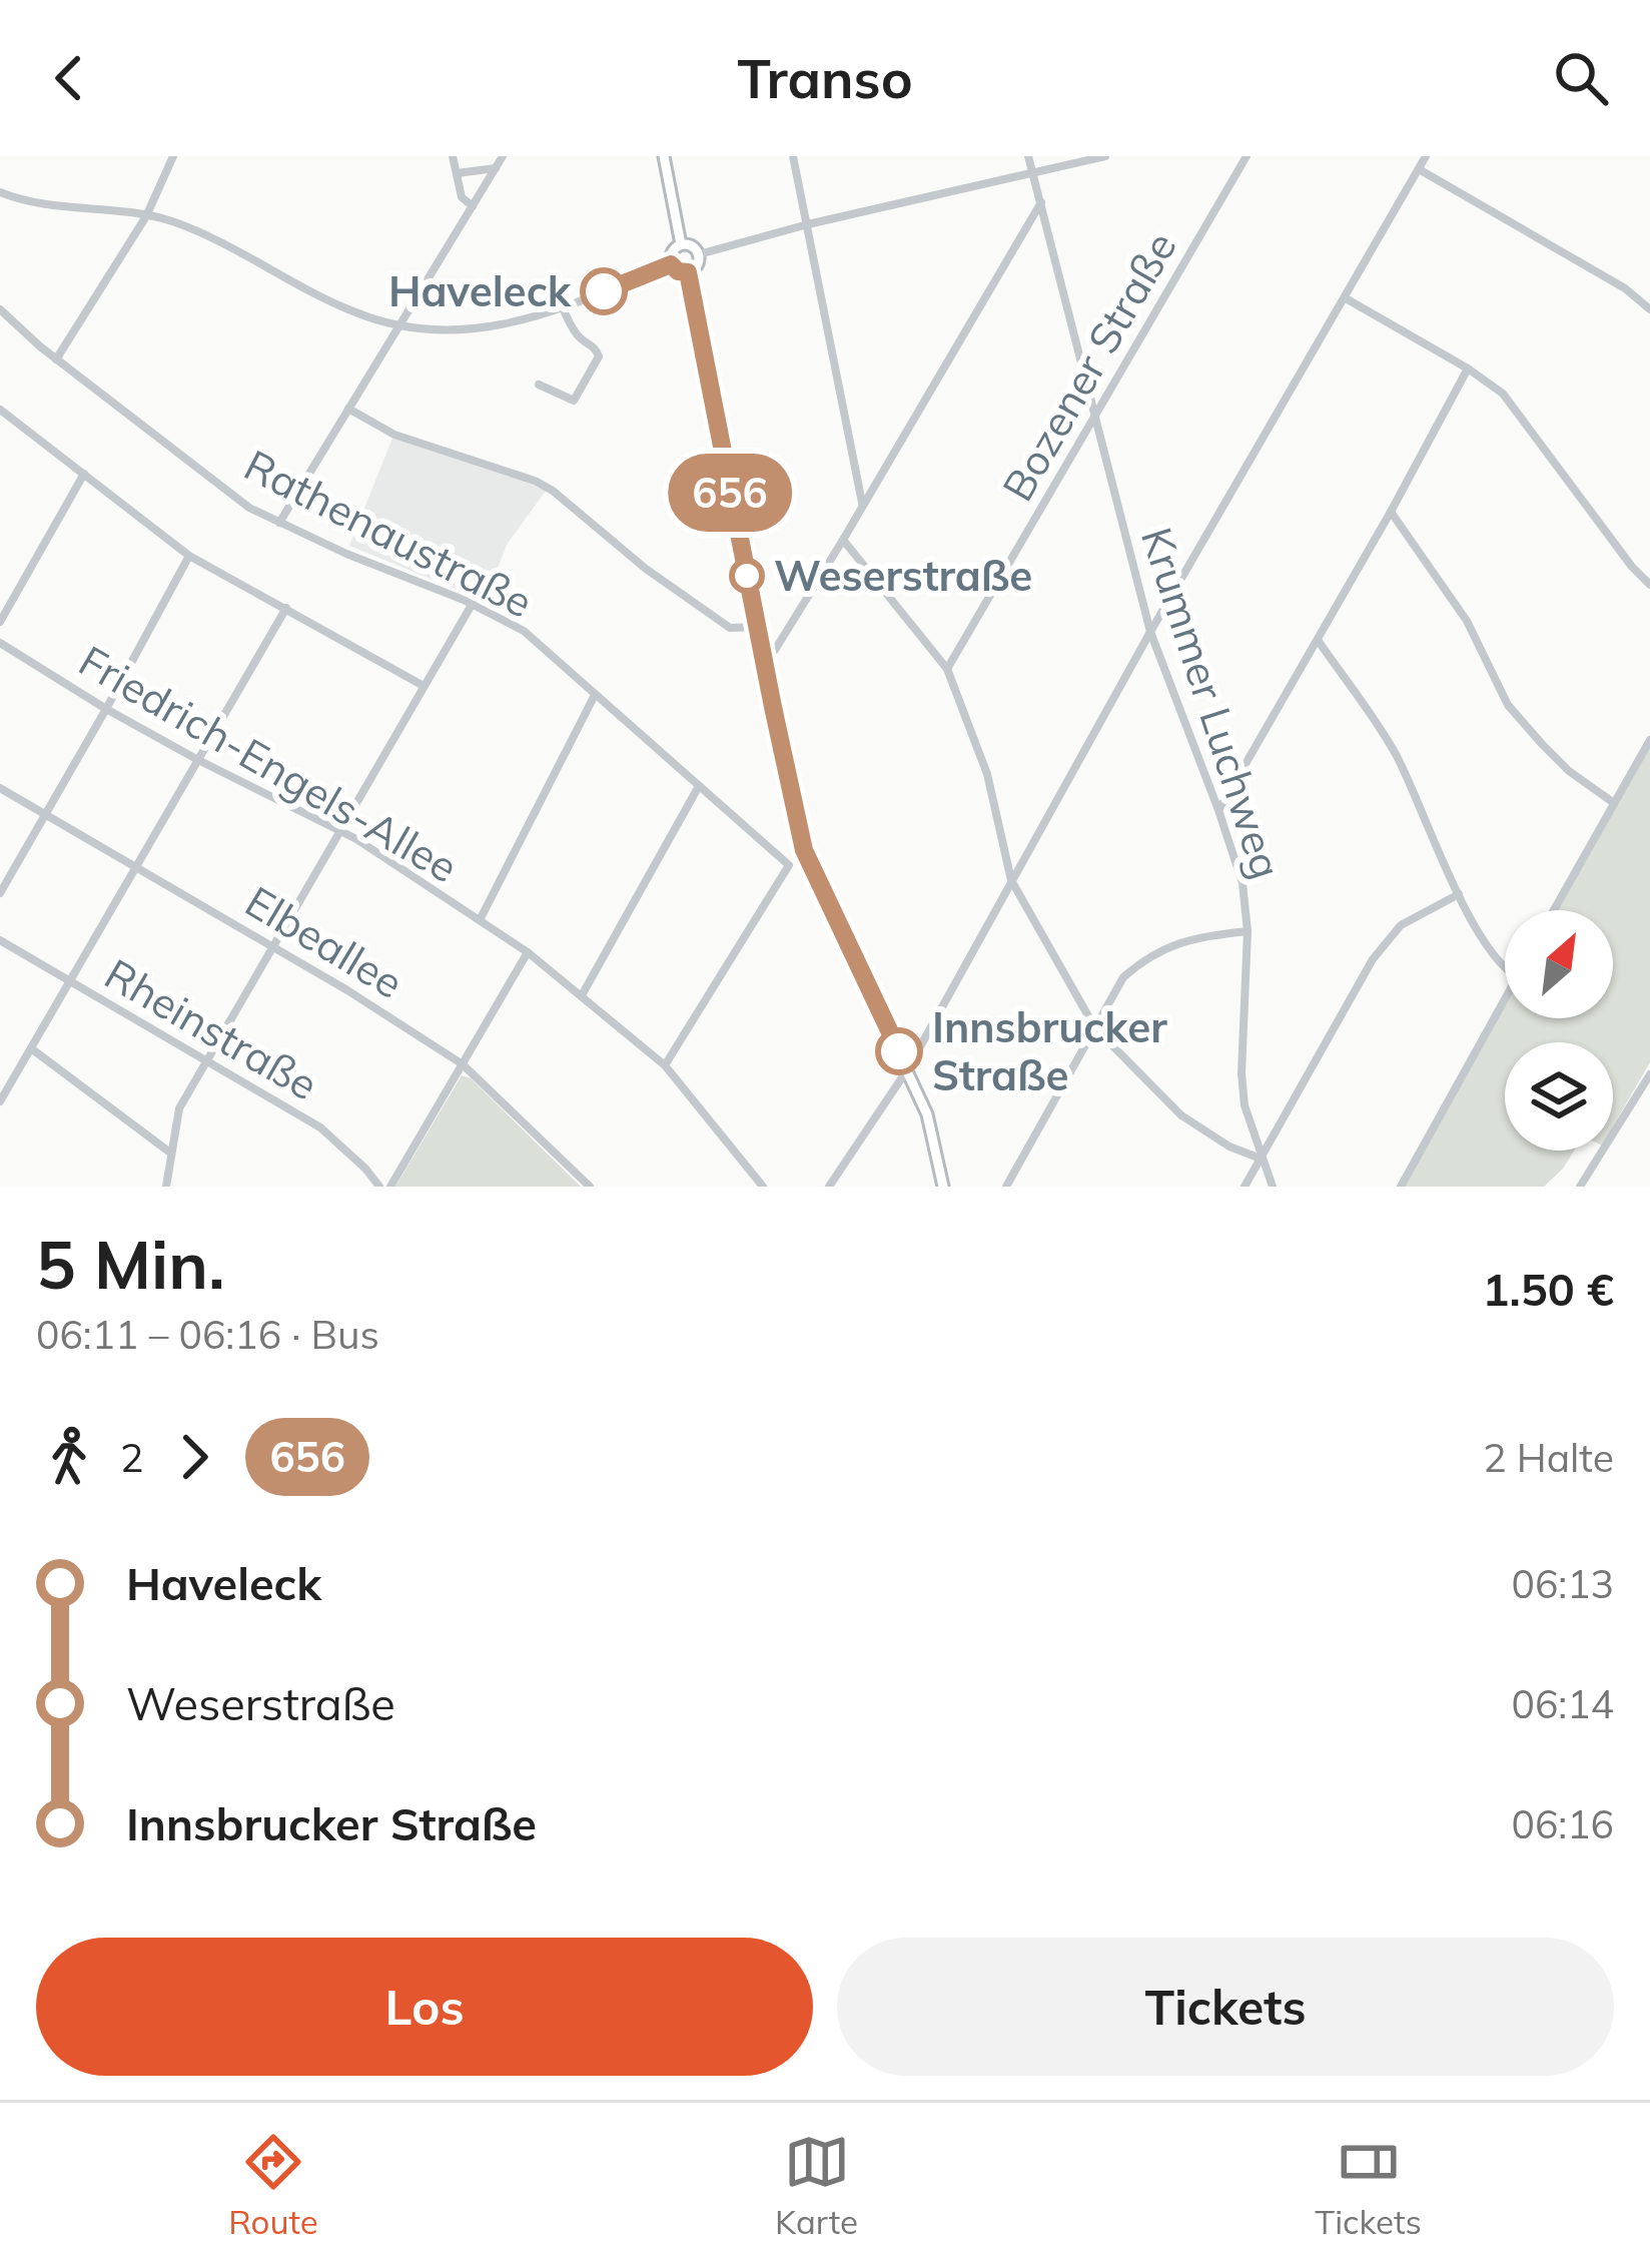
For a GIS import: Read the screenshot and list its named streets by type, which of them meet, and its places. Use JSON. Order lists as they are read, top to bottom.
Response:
{
  "streets": {
    "street": [
      "Bozener Straße",
      "Rathenaustraße",
      "Krummer Luchweg",
      "Friedrich-Engels-Allee",
      "Elbeallee",
      "Rheinstraße"
    ]
  },
  "crossings": [
    ["Bozener Straße", "Krummer Luchweg"],
    ["Rathenaustraße", "Friedrich-Engels-Allee"]
  ],
  "places": ["Haveleck", "Weserstraße", "Innsbrucker Straße"],
  "lines": ["bus line 656"],
  "north": "top right",
  "page": {
    "header": "Transo",
    "on_map": "656",
    "heading": ["5 Min.", "06:11 – 06:16 · Bus", "1.50 €"],
    "legs": ["2", "656", "2 Halte"],
    "list": [
      {
        "name": "Haveleck",
        "value": "06:13"
      },
      {
        "name": "Weserstraße",
        "value": "06:14"
      },
      {
        "name": "Innsbrucker Straße",
        "value": "06:16"
      }
    ],
    "buttons": ["Los", "Tickets"],
    "tabs": ["Route", "Karte", "Tickets"]
  }
}
